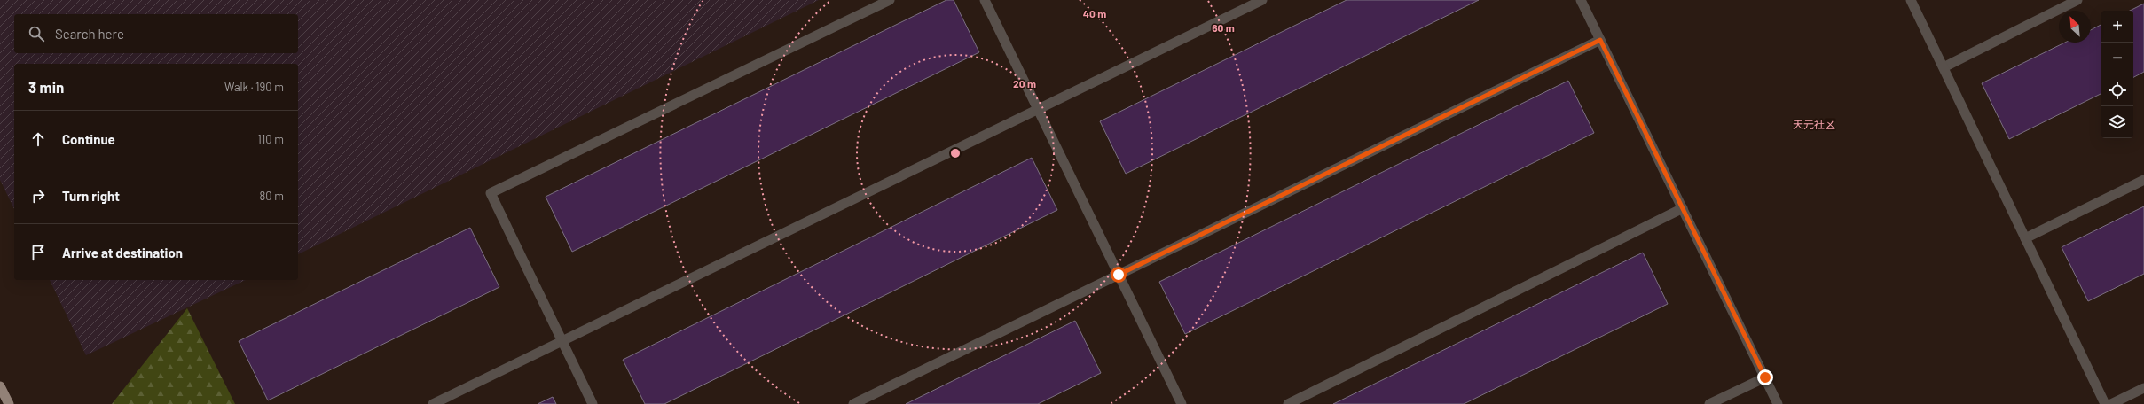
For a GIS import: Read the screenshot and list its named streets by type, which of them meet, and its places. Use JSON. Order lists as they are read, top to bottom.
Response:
{
  "districts": ["天元社区"],
  "north": "top left",
  "page": {
    "map_buttons": ["+", "−"],
    "search": "Search here",
    "heading": ["3 min", "Walk · 190 m"],
    "list": [
      ["Continue", "110 m"],
      ["Turn right", "80 m"],
      "Arrive at destination"
    ]
  },
  "rings": ["40 m", "60 m", "20 m"]
}
